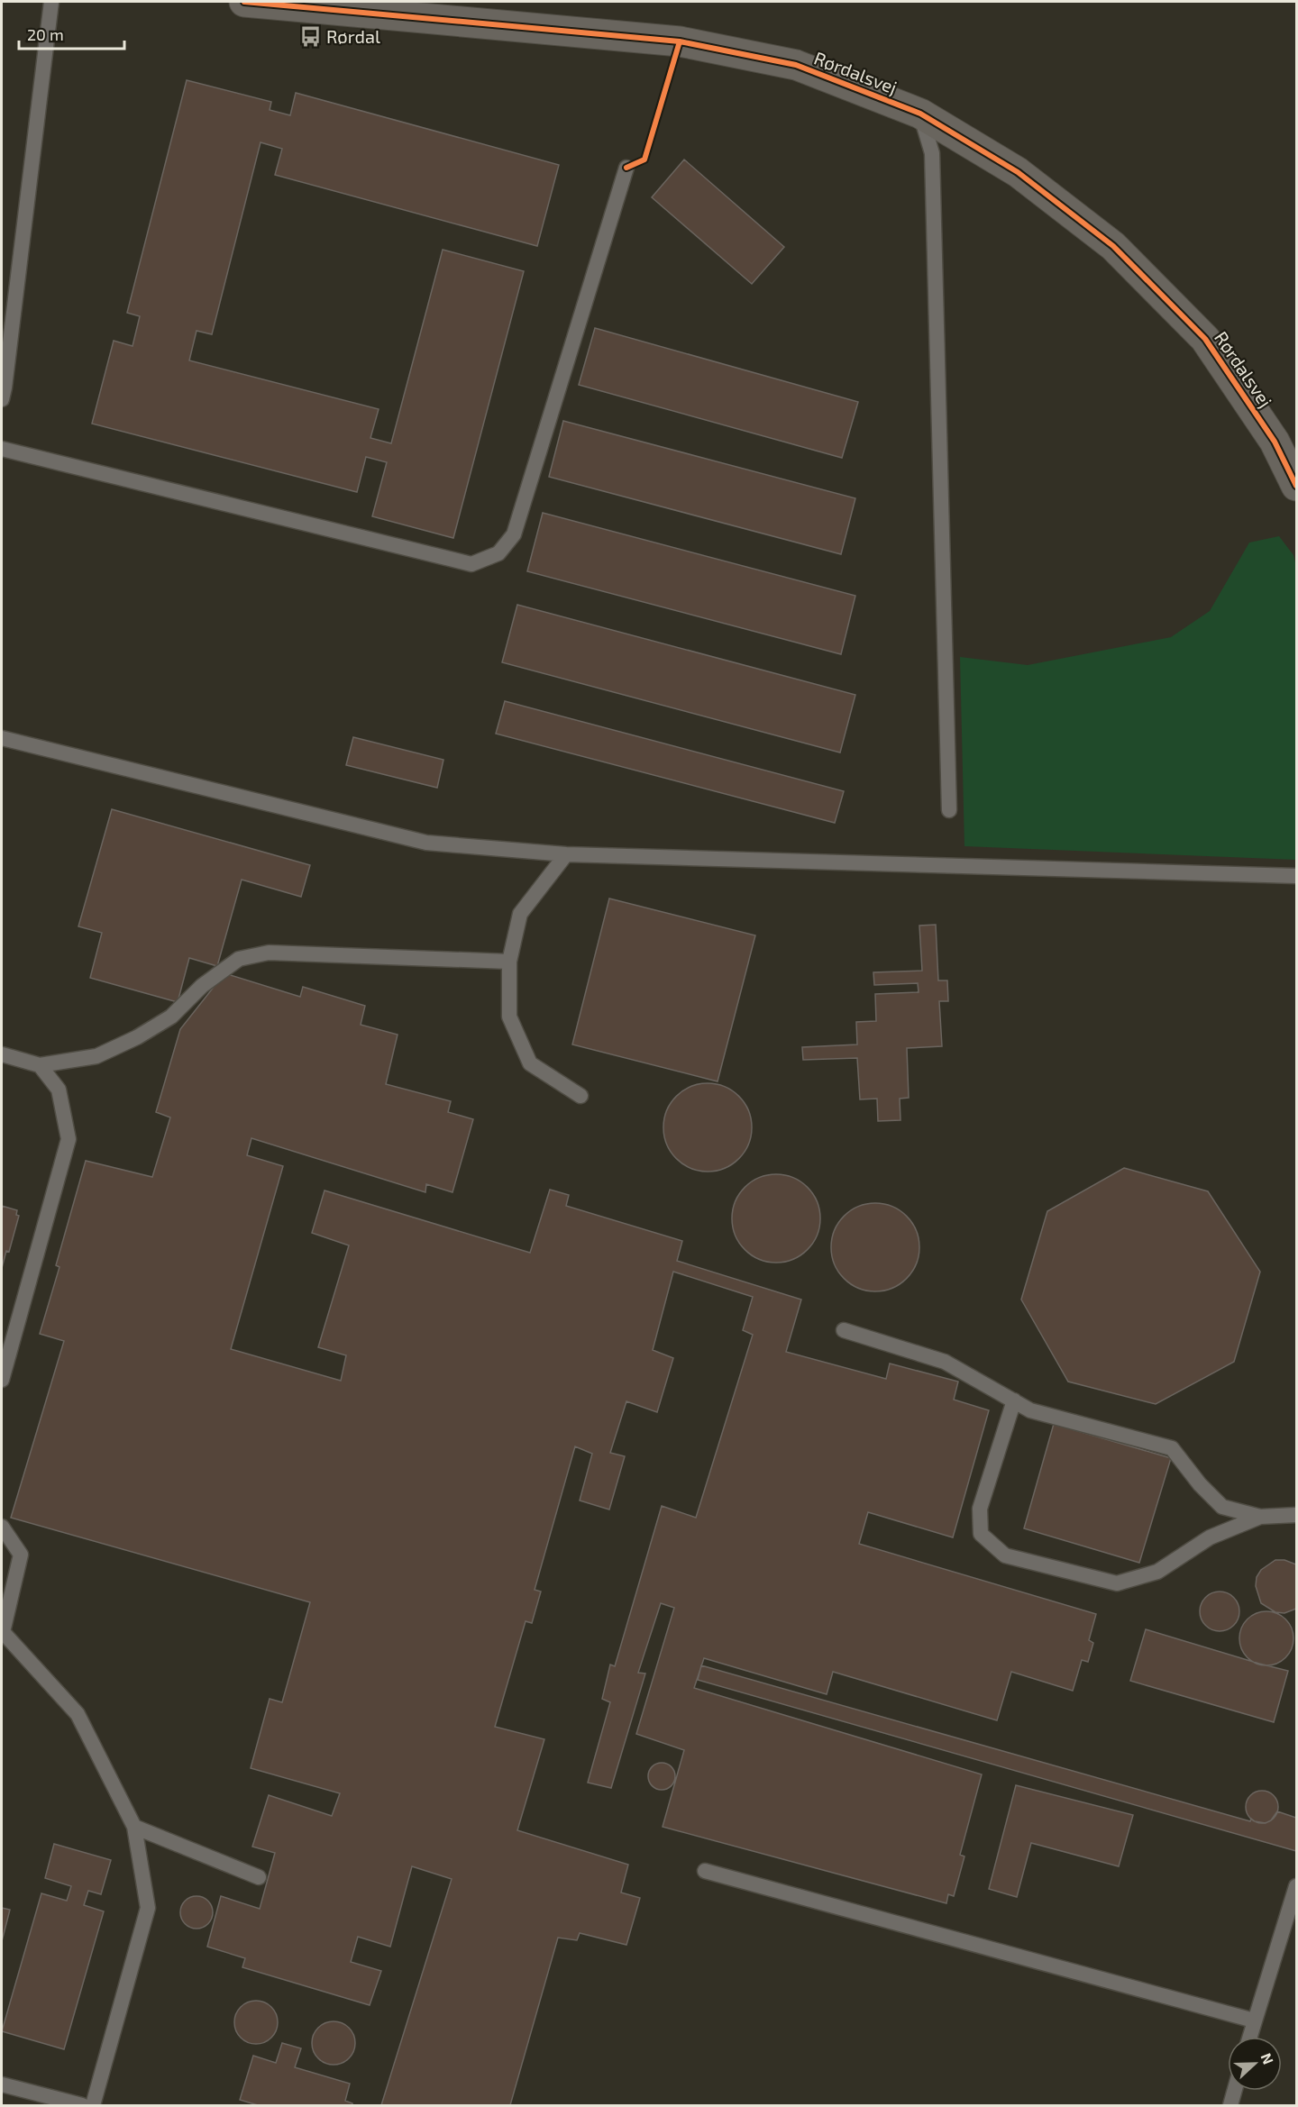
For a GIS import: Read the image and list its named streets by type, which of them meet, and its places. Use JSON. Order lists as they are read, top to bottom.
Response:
{
  "streets": {
    "street": ["Rørdalsvej"]
  },
  "places": {
    "bus stop": ["Rørdal"]
  },
  "scale_bar": "20 m",
  "north": "right"
}
